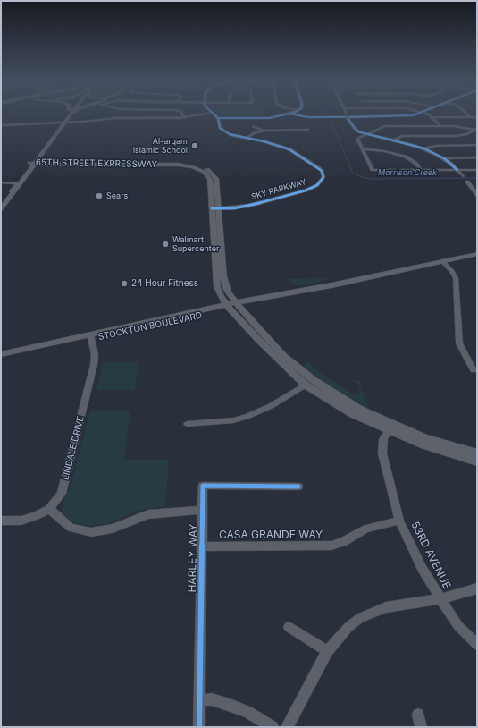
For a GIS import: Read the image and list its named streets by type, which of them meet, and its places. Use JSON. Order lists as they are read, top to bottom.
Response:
{
  "streets": {
    "main road": ["65TH STREET EXPRESSWAY", "STOCKTON BOULEVARD"],
    "street": [
      "SKY PARKWAY",
      "LINDALE DRIVE",
      "CASA GRANDE WAY",
      "53RD AVENUE",
      "HARLEY WAY"
    ]
  },
  "crossings": [
    ["65TH STREET EXPRESSWAY", "SKY PARKWAY"],
    ["65TH STREET EXPRESSWAY", "STOCKTON BOULEVARD"],
    ["65TH STREET EXPRESSWAY", "53RD AVENUE"],
    ["STOCKTON BOULEVARD", "LINDALE DRIVE"],
    ["CASA GRANDE WAY", "53RD AVENUE"],
    ["CASA GRANDE WAY", "HARLEY WAY"]
  ],
  "water": ["Morrison Creek"],
  "places": [
    "Al-arqam Islamic School",
    "Sears",
    "Walmart Supercenter",
    "24 Hour Fitness"
  ]
}
